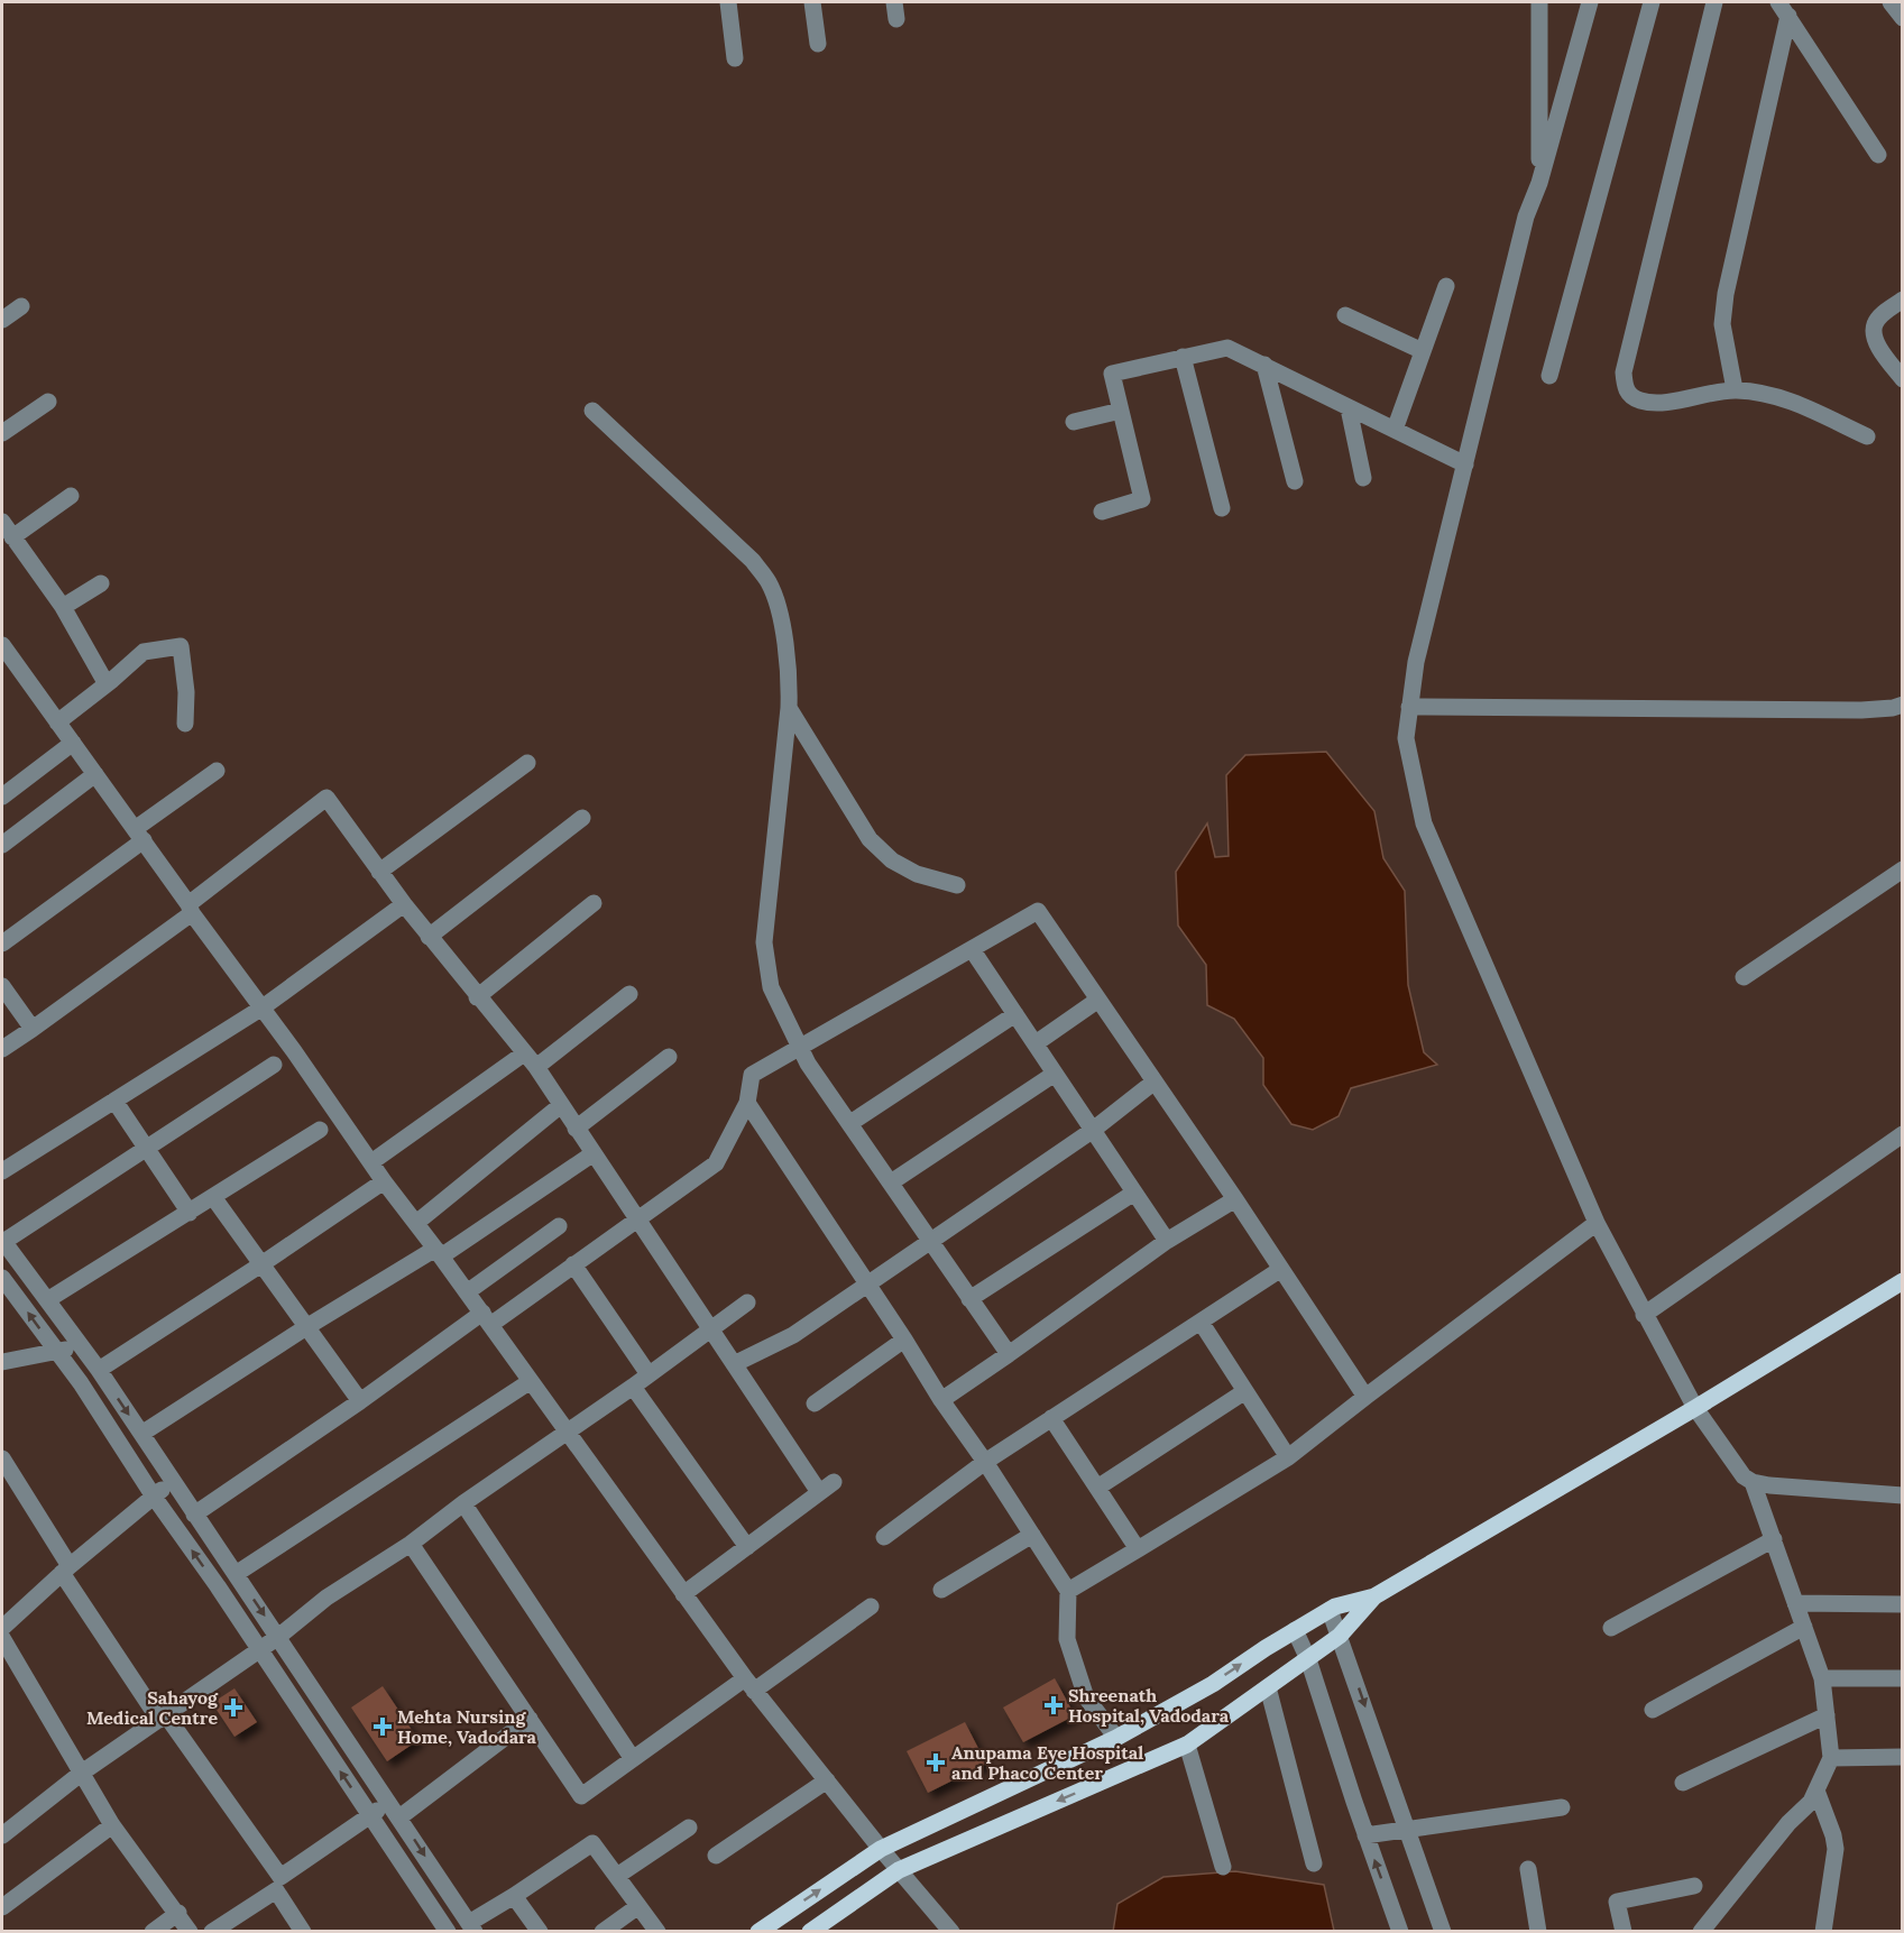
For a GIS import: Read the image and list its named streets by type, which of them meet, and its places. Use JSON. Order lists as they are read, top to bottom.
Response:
{
  "places": {
    "health": [
      "Shreenath Hospital, Vadodara",
      "Sahayog Medical Centre",
      "Mehta Nursing Home, Vadodara",
      "Anupama Eye Hospital and Phaco Center"
    ]
  }
}
